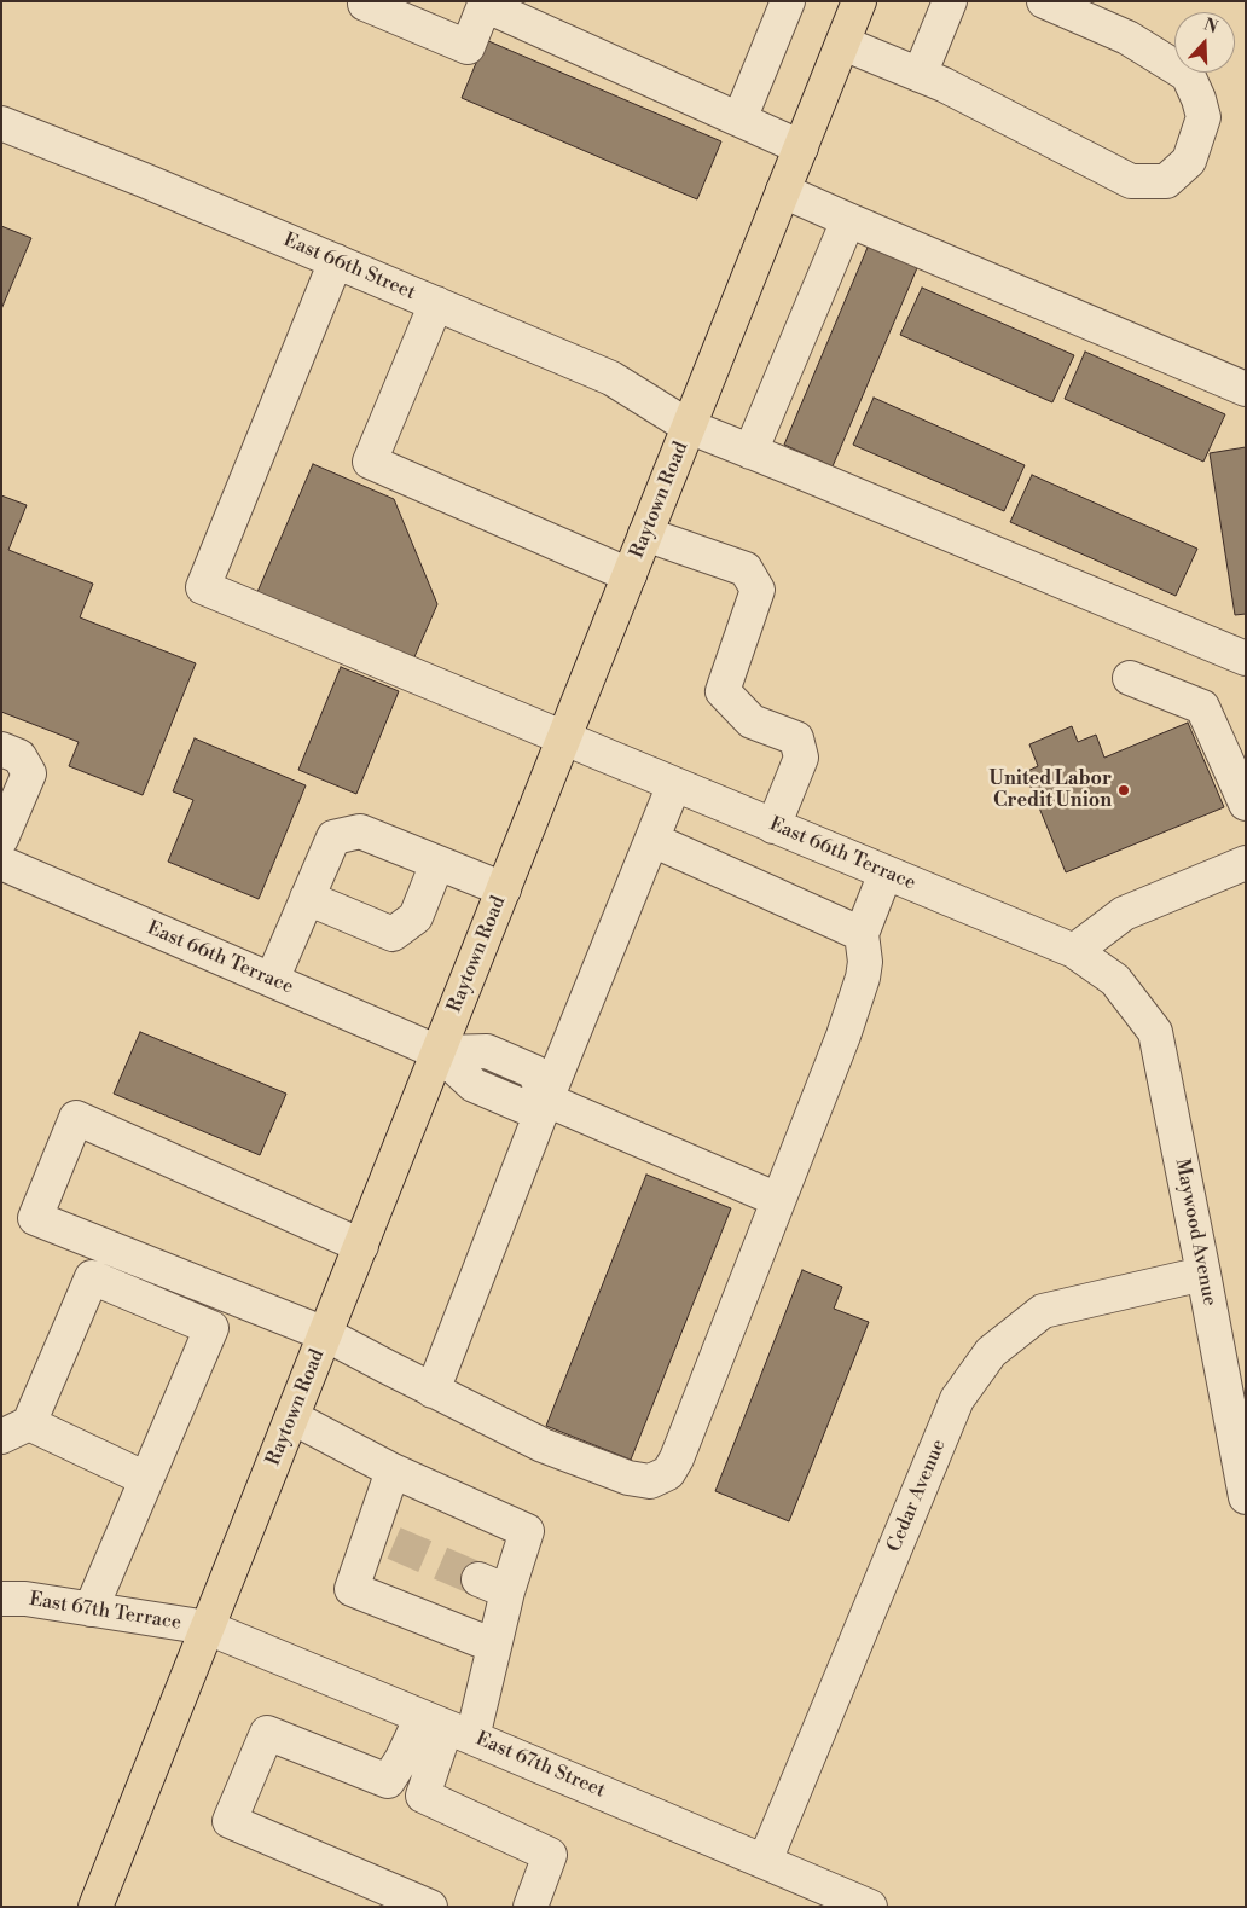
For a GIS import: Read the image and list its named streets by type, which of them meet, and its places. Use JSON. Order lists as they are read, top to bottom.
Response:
{
  "streets": {
    "main road": ["Raytown Road"],
    "street": [
      "East 66th Street",
      "East 66th Terrace",
      "Maywood Avenue",
      "Cedar Avenue",
      "East 67th Terrace",
      "East 67th Street"
    ]
  },
  "crossings": [
    ["East 66th Street", "Raytown Road"],
    ["East 66th Street", "East 66th Terrace"],
    ["Raytown Road", "East 66th Terrace"],
    ["Raytown Road", "East 67th Terrace"],
    ["Raytown Road", "East 67th Street"],
    ["East 66th Terrace", "Maywood Avenue"],
    ["Maywood Avenue", "Cedar Avenue"],
    ["Cedar Avenue", "East 67th Street"],
    ["East 67th Terrace", "East 67th Street"]
  ],
  "places": ["United Labor Credit Union"],
  "north": "top"
}
